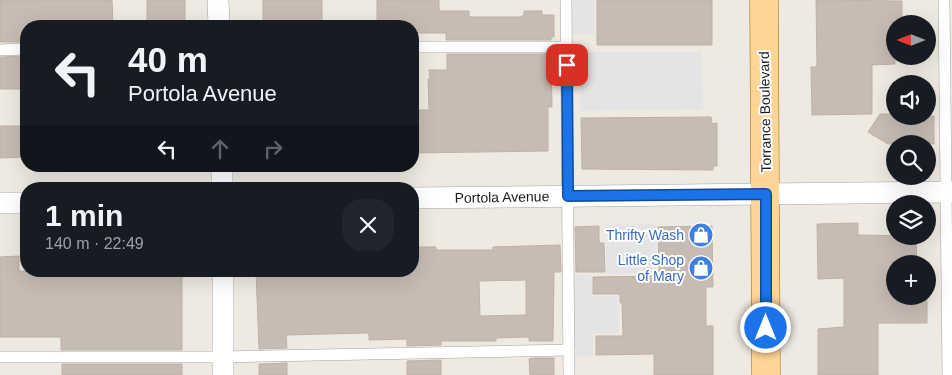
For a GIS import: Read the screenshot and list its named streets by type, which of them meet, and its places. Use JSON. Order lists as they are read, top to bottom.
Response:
{
  "streets": {
    "main road": ["Torrance Boulevard"],
    "street": ["Portola Avenue"]
  },
  "crossings": [
    ["Torrance Boulevard", "Portola Avenue"]
  ],
  "places": {
    "shop": ["Thrifty Wash", "Little Shop of Mary"]
  },
  "north": "left",
  "page": {
    "map_buttons": "+",
    "turn": ["40 m", "Portola Avenue"],
    "heading": ["1 min", "140 m · 22:49"]
  }
}
